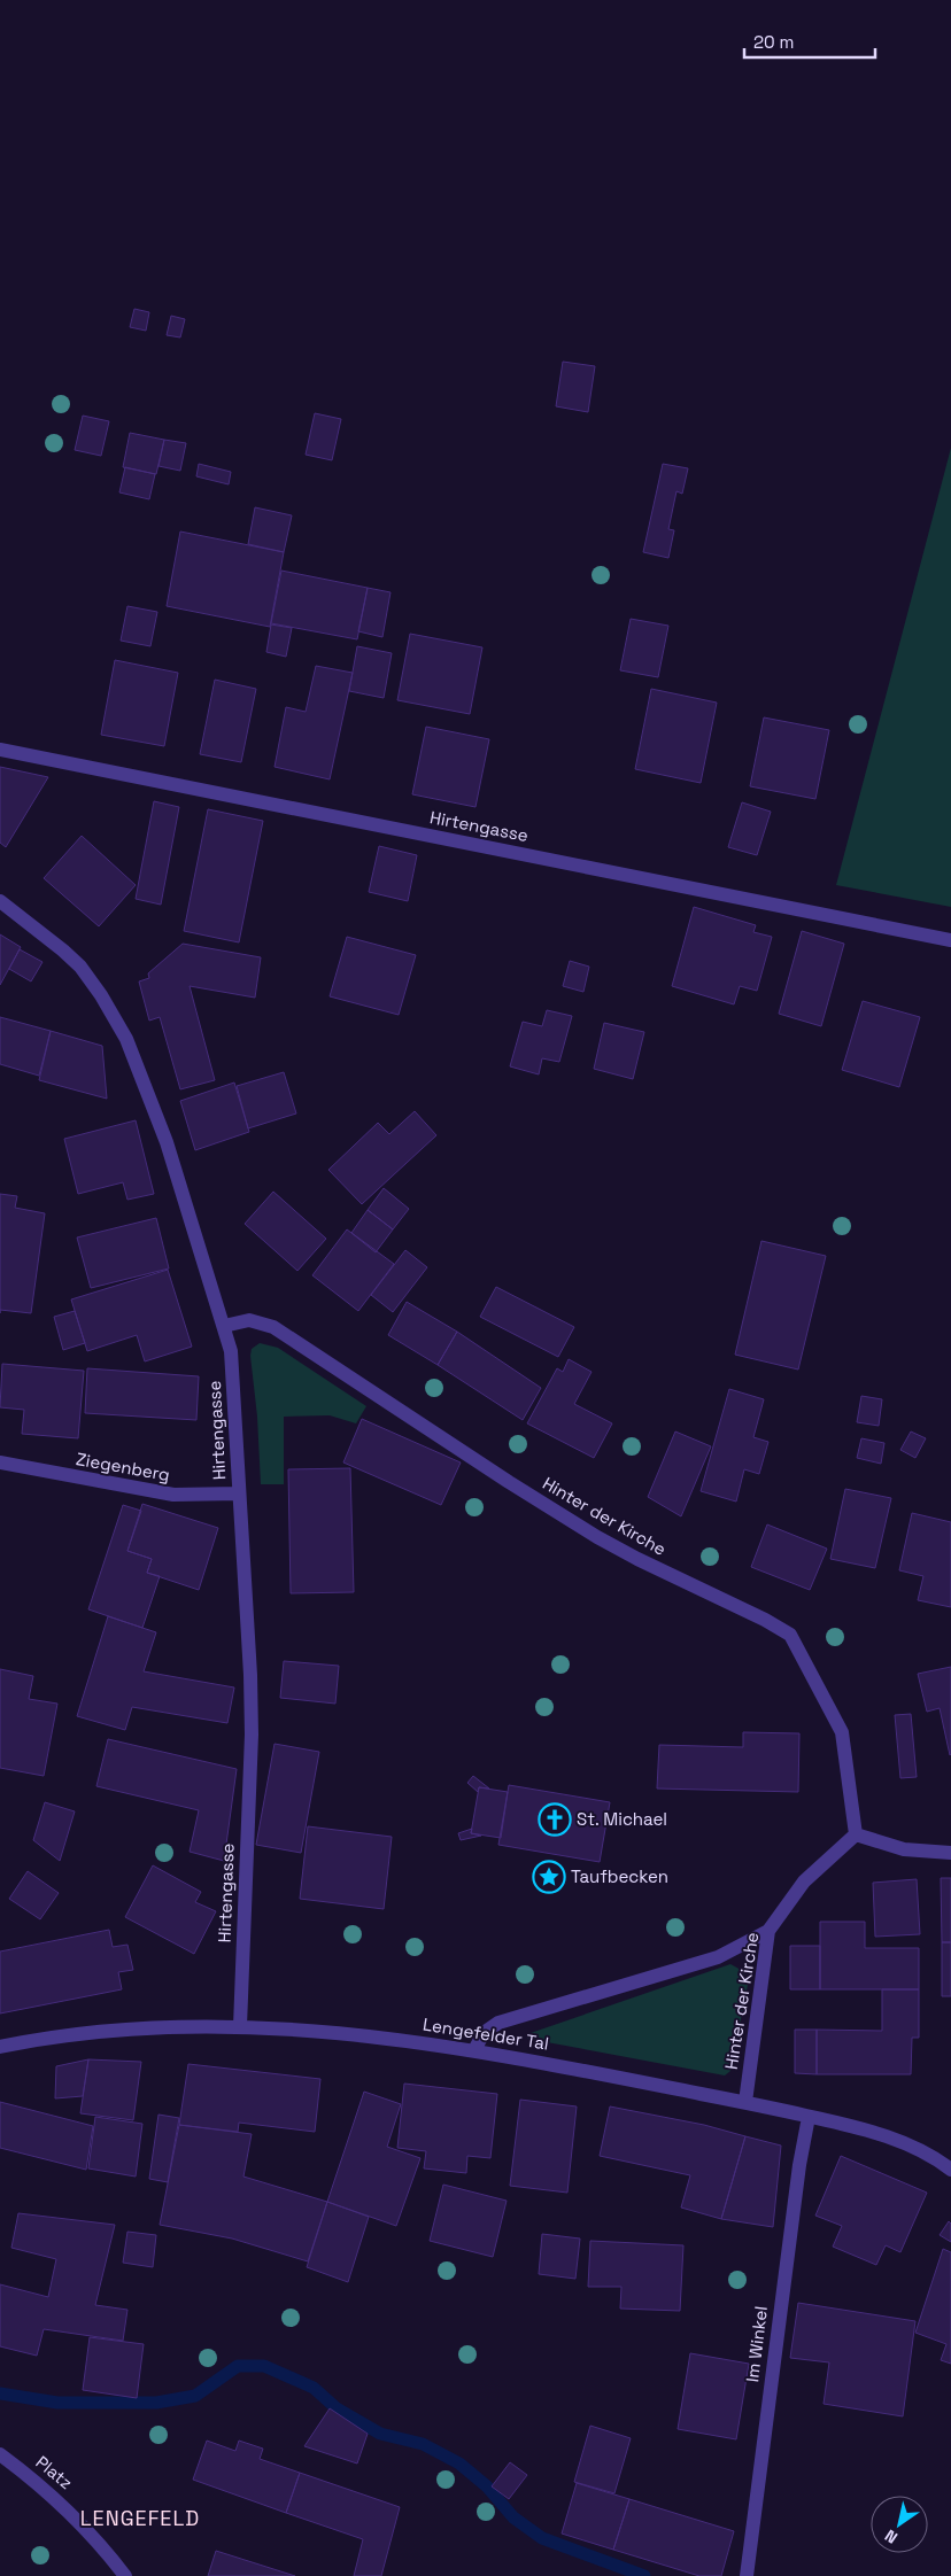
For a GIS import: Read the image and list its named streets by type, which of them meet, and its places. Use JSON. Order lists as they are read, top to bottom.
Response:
{
  "streets": {
    "street": [
      "Hirtengasse",
      "Ziegenberg",
      "Hinter der Kirche",
      "Lengefelder Tal",
      "Im Winkel",
      "Platz"
    ]
  },
  "crossings": [
    ["Hirtengasse", "Ziegenberg"],
    ["Hirtengasse", "Hinter der Kirche"],
    ["Hirtengasse", "Lengefelder Tal"],
    ["Hinter der Kirche", "Lengefelder Tal"],
    ["Lengefelder Tal", "Im Winkel"]
  ],
  "districts": ["LENGEFELD"],
  "places": {
    "church": ["St. Michael"],
    "place": ["Taufbecken"]
  },
  "scale_bar": "20 m",
  "north": "bottom left"
}
